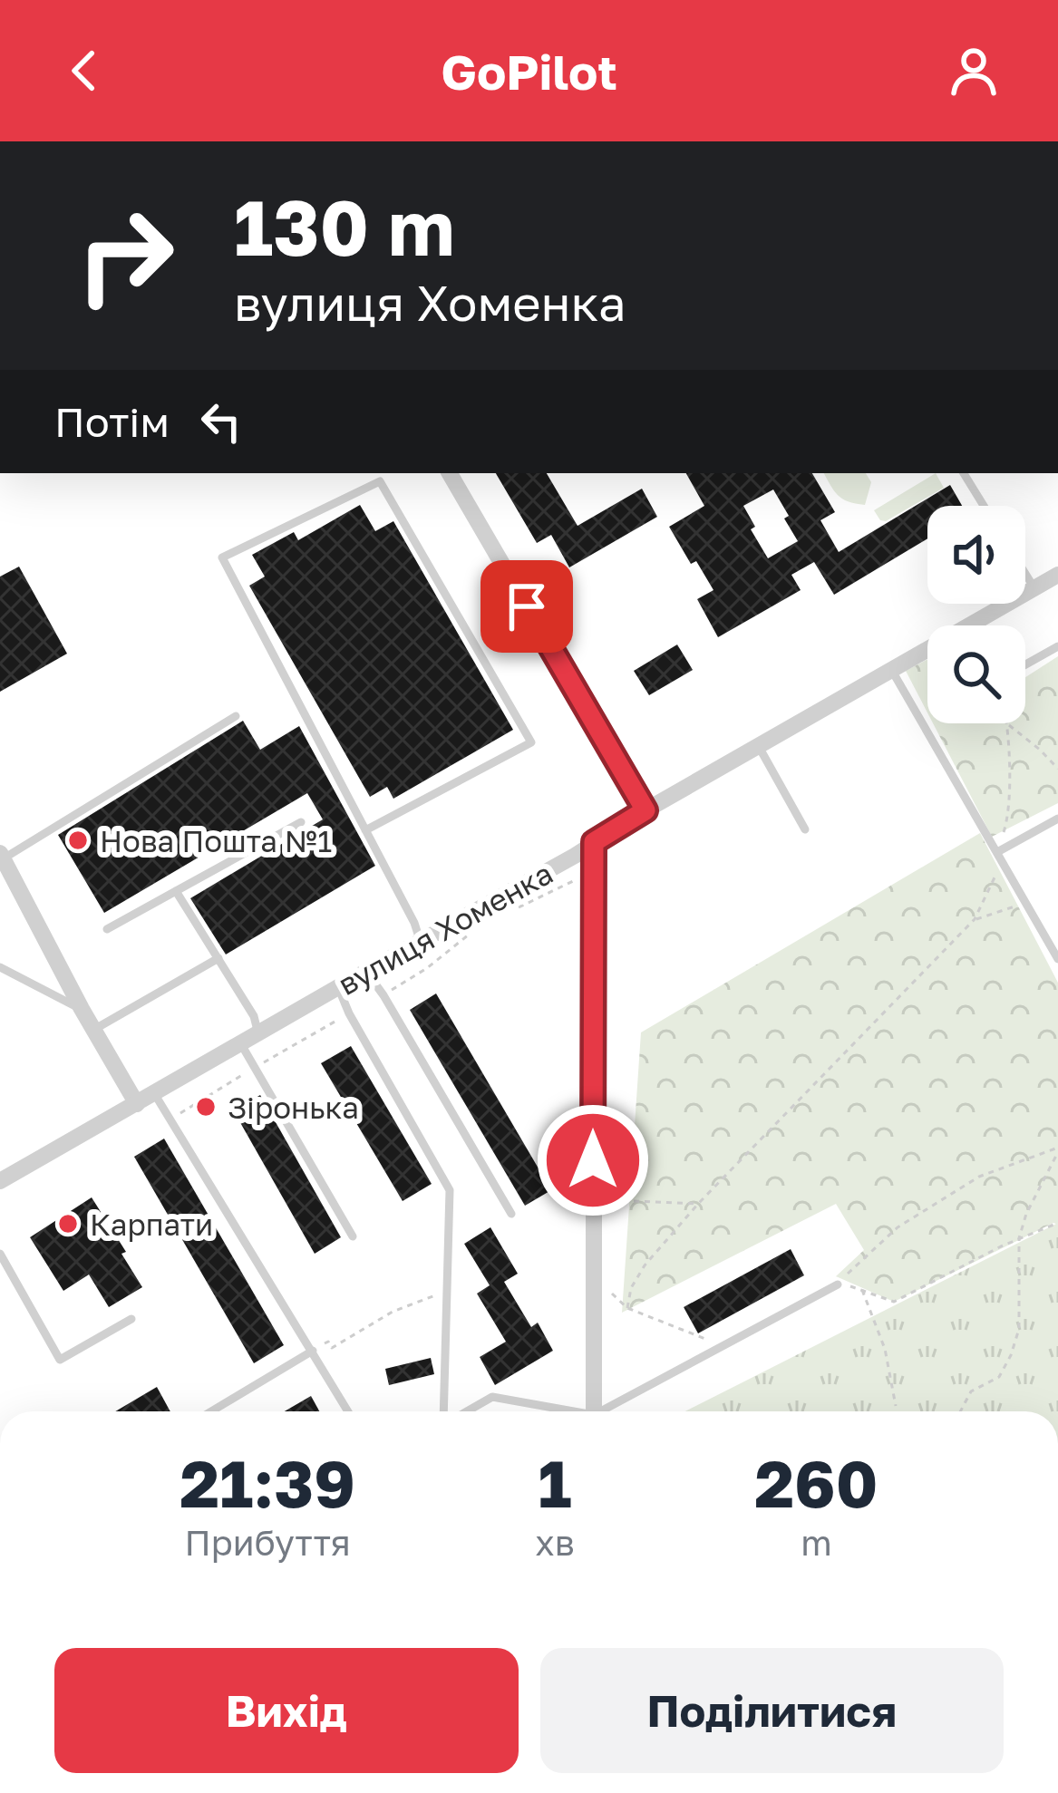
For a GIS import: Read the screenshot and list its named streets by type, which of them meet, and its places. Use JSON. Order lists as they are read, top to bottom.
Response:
{
  "streets": {
    "street": ["вулиця Хоменка"]
  },
  "places": ["Нова Пошта №1", "Зіронька", "Карпати"],
  "page": {
    "header": "GoPilot",
    "turn": ["130 m", "вулиця Хоменка"],
    "then": "Потім",
    "eta": [
      "21:39",
      "Прибуття",
      "1",
      "хв",
      "260",
      "m"
    ],
    "buttons": ["Вихід", "Поділитися"]
  }
}
